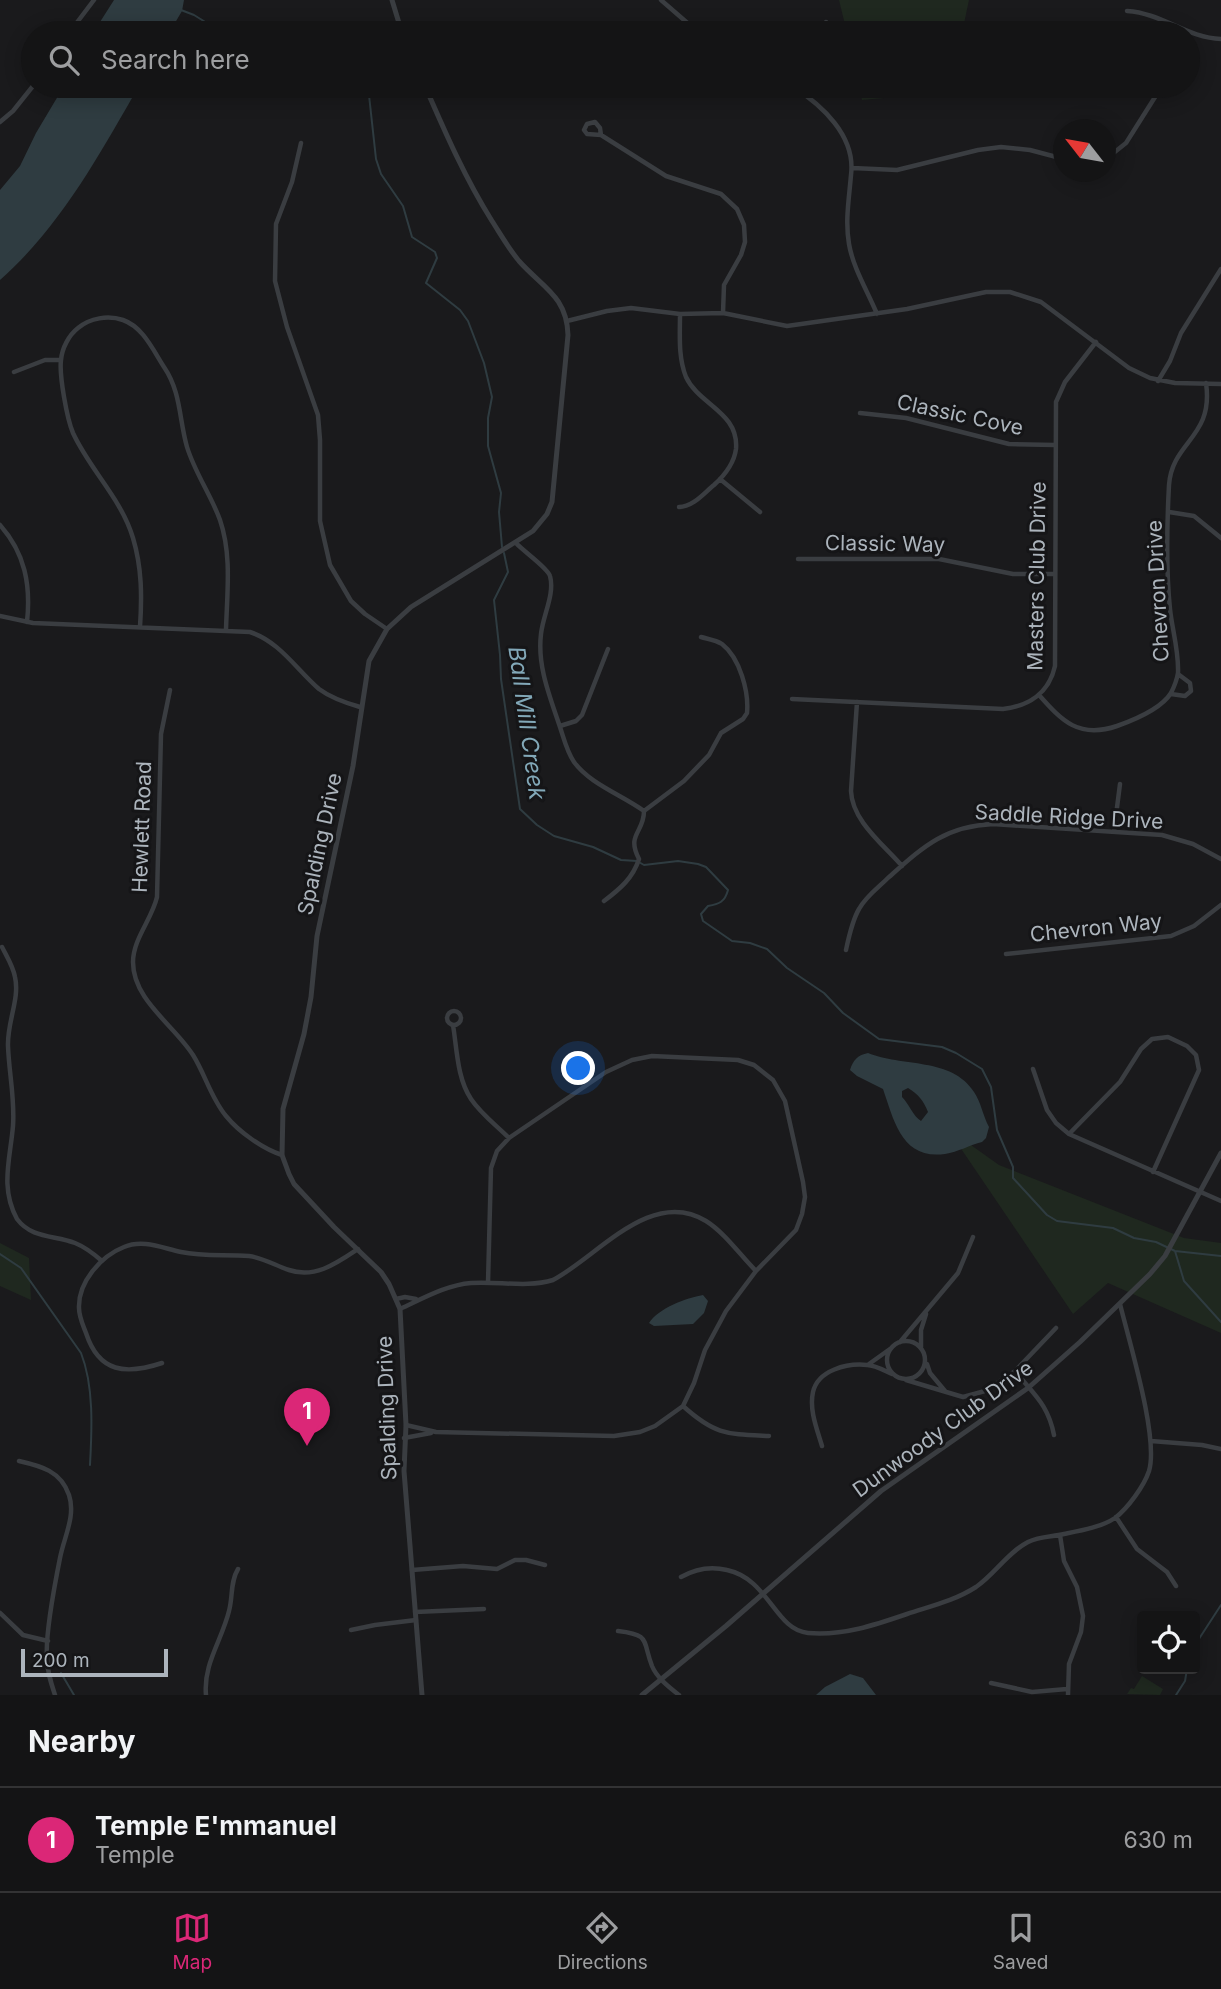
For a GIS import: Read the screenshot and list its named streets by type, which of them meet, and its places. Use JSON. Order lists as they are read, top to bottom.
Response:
{
  "streets": {
    "street": [
      "Classic Cove",
      "Classic Way",
      "Masters Club Drive",
      "Chevron Drive",
      "Saddle Ridge Drive",
      "Hewlett Road",
      "Spalding Drive",
      "Chevron Way",
      "Dunwoody Club Drive"
    ]
  },
  "crossings": [
    ["Classic Cove", "Masters Club Drive"],
    ["Classic Way", "Masters Club Drive"],
    ["Hewlett Road", "Spalding Drive"]
  ],
  "water": ["Ball Mill Creek"],
  "scale_bar": "200 m",
  "north": "top left",
  "page": {
    "search": "Search here",
    "pins": "1",
    "scale": "200 m",
    "heading": "Nearby",
    "list": [
      {
        "mark": "1",
        "name": "Temple E'mmanuel",
        "note": "Temple",
        "value": "630 m"
      }
    ],
    "nav": ["Map", "Directions", "Saved"]
  }
}
